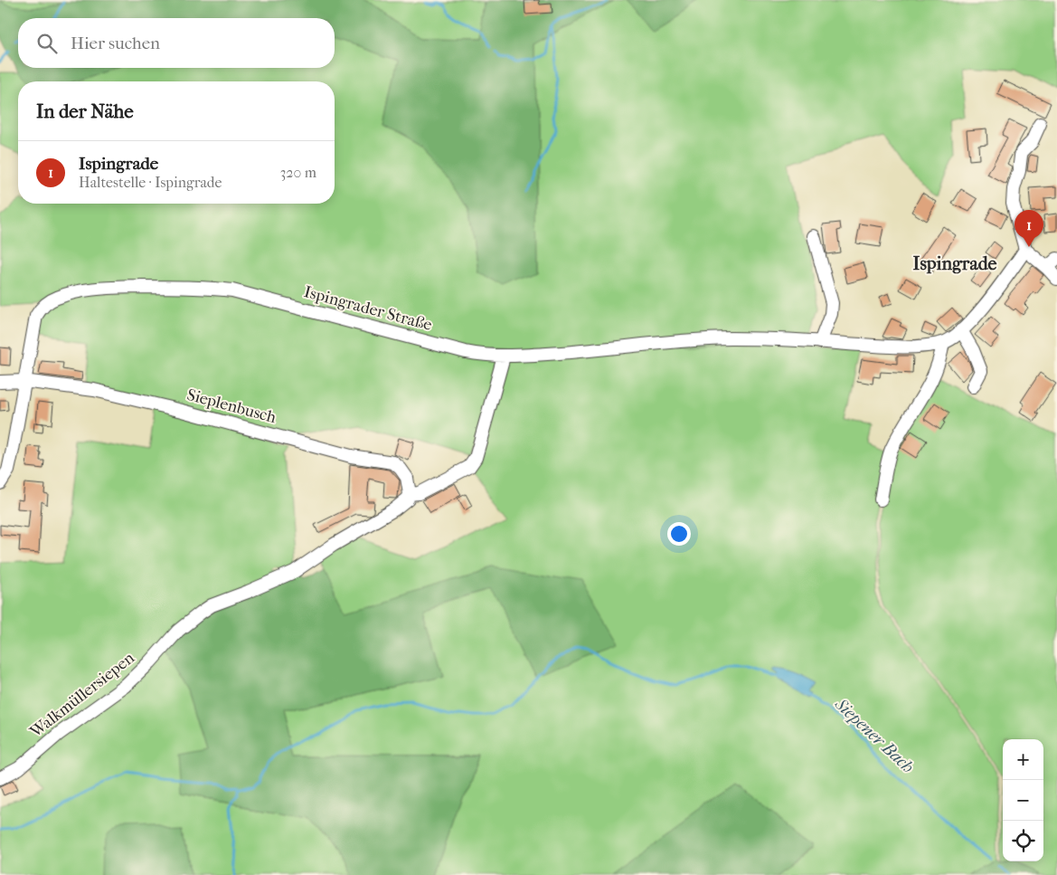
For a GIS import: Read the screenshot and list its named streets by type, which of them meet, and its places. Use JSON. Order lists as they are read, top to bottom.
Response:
{
  "streets": {
    "street": ["Ispingrader Straße", "Sieplenbusch", "Walkmüllersiepen"]
  },
  "crossings": [
    ["Ispingrader Straße", "Sieplenbusch"],
    ["Sieplenbusch", "Walkmüllersiepen"]
  ],
  "districts": ["Ispingrade"],
  "water": ["Siepener Bach"],
  "page": {
    "search": "Hier suchen",
    "heading": "In der Nähe",
    "list": [
      {
        "mark": "1",
        "name": "Ispingrade",
        "note": "Haltestelle · Ispingrade",
        "value": "320 m"
      }
    ],
    "pins": "1",
    "map_buttons": ["+", "−"]
  }
}
